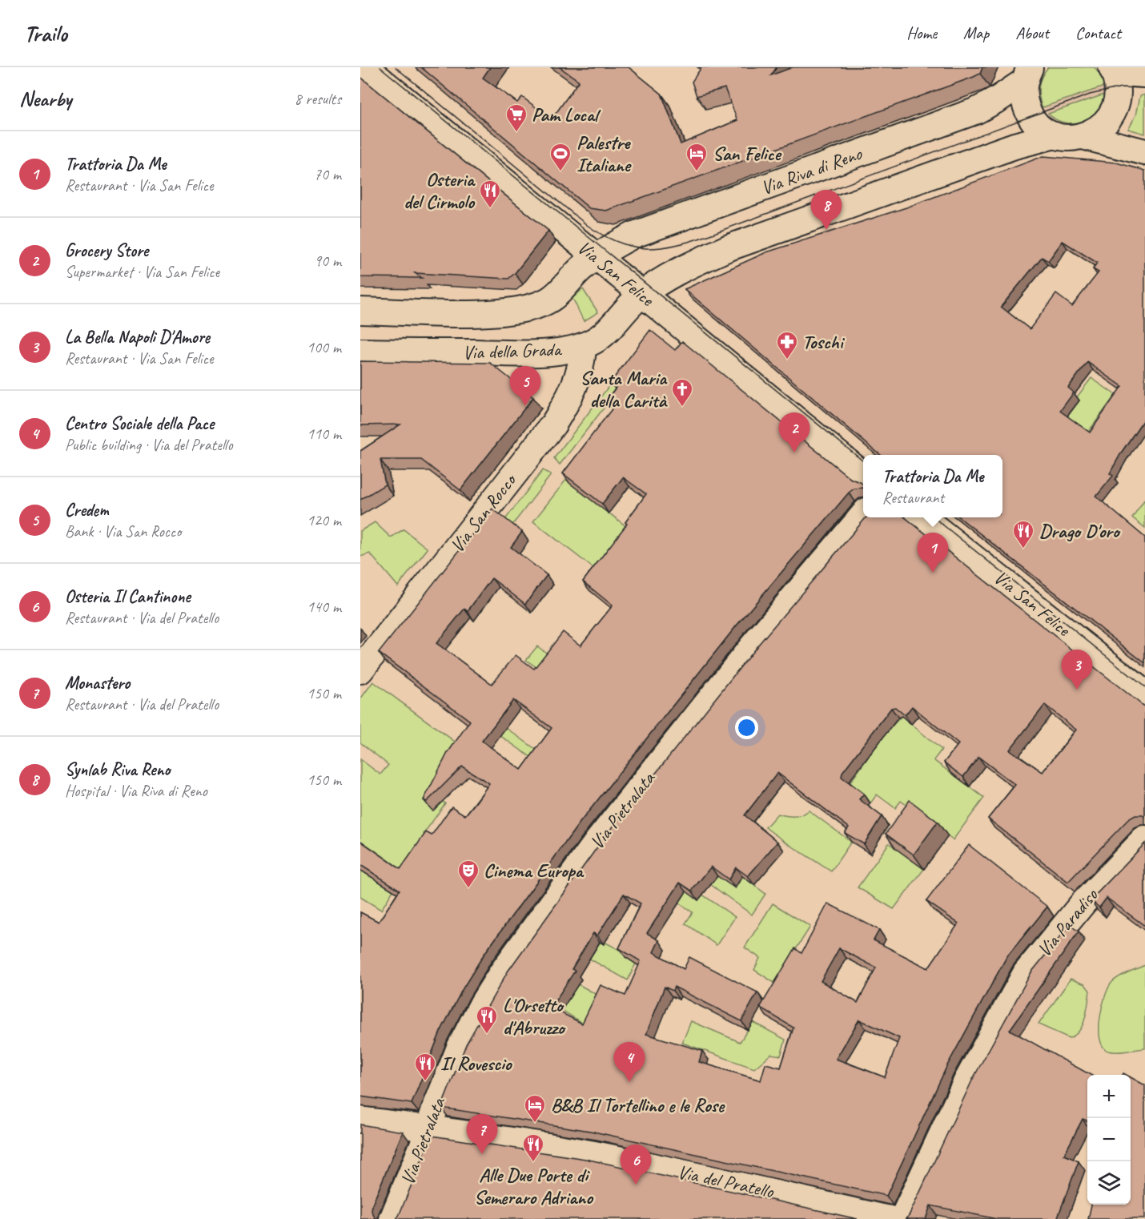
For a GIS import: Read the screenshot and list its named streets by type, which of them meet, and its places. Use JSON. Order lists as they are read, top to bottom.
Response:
{
  "streets": {
    "street": [
      "Via Riva di Reno",
      "Via San Felice",
      "Via della Grada",
      "Via San Rocco",
      "Via Pietralata",
      "Via Paradiso",
      "Via del Pratello"
    ]
  },
  "crossings": [
    ["Via Riva di Reno", "Via San Felice"],
    ["Via Riva di Reno", "Via della Grada"],
    ["Via San Felice", "Via della Grada"],
    ["Via della Grada", "Via San Rocco"],
    ["Via Pietralata", "Via del Pratello"]
  ],
  "places": {
    "supermarket": ["Pam Local"],
    "sports": ["Palestre Italiane"],
    "hotel": ["San Felice", "B&B Il Tortellino e le Rose"],
    "restaurant": [
      "Osteria del Cirmolo",
      "Drago D'oro",
      "L'Orsetto d'Abruzzo",
      "Il Rovescio",
      "Alle Due Porte di Semeraro Adriano"
    ],
    "pharmacy": ["Toschi"],
    "church": ["Santa Maria della Carità"],
    "theatre": ["Cinema Europa"]
  },
  "page": {
    "header": "Trailo",
    "nav": [
      "Home",
      "Map",
      "About",
      "Contact"
    ],
    "heading": ["Nearby", "8 results"],
    "list": [
      {
        "mark": "1",
        "name": "Trattoria Da Me",
        "note": "Restaurant · Via San Felice",
        "value": "70 m"
      },
      {
        "mark": "2",
        "name": "Grocery Store",
        "note": "Supermarket · Via San Felice",
        "value": "90 m"
      },
      {
        "mark": "3",
        "name": "La Bella Napoli D'Amore",
        "note": "Restaurant · Via San Felice",
        "value": "100 m"
      },
      {
        "mark": "4",
        "name": "Centro Sociale della Pace",
        "note": "Public building · Via del Pratello",
        "value": "110 m"
      },
      {
        "mark": "5",
        "name": "Credem",
        "note": "Bank · Via San Rocco",
        "value": "120 m"
      },
      {
        "mark": "6",
        "name": "Osteria Il Cantinone",
        "note": "Restaurant · Via del Pratello",
        "value": "140 m"
      },
      {
        "mark": "7",
        "name": "Monastero",
        "note": "Restaurant · Via del Pratello",
        "value": "150 m"
      },
      {
        "mark": "8",
        "name": "Synlab Riva Reno",
        "note": "Hospital · Via Riva di Reno",
        "value": "150 m"
      }
    ],
    "pins": [
      "8",
      "5",
      "2",
      "1",
      "3",
      "4",
      "7",
      "6"
    ],
    "popup": ["Trattoria Da Me", "Restaurant"],
    "map_buttons": ["+", "−"]
  }
}
